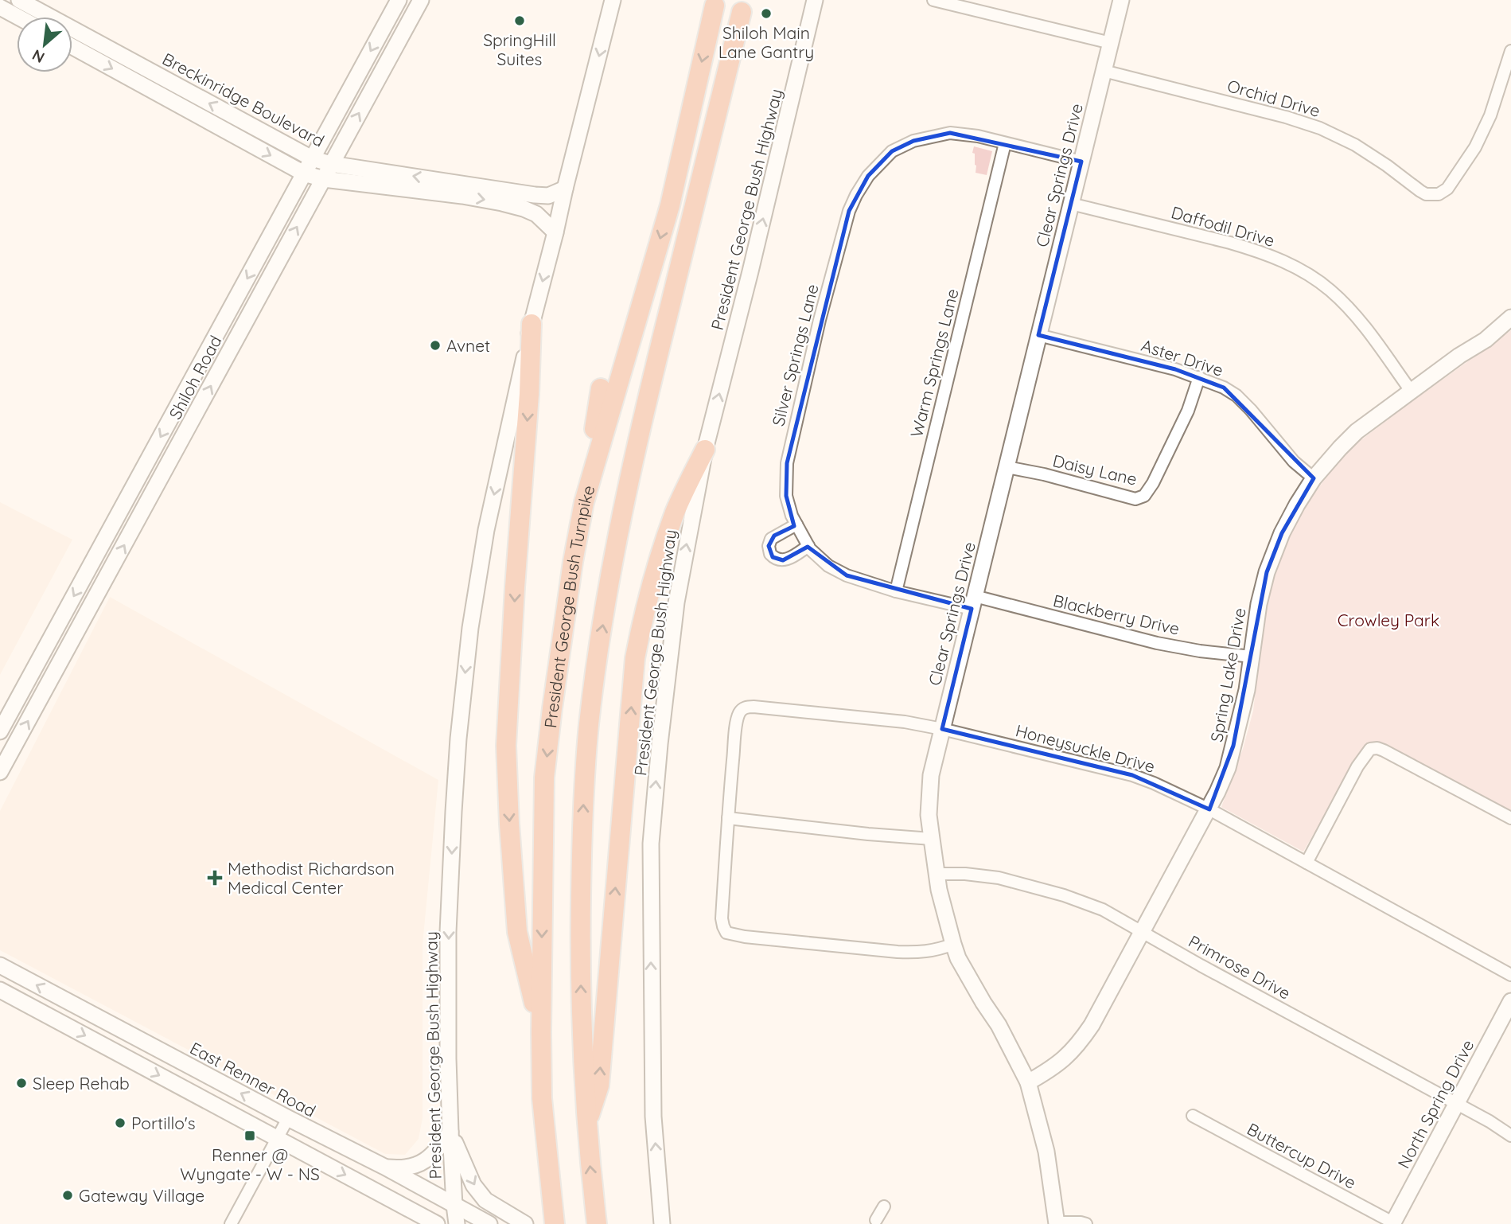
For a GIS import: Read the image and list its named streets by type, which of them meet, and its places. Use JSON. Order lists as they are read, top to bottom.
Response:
{
  "streets": {
    "highway": ["President George Bush Turnpike"],
    "main road": [
      "Breckinridge Boulevard",
      "Clear Springs Drive",
      "President George Bush Highway",
      "Shiloh Road",
      "Spring Lake Drive",
      "East Renner Road",
      "North Spring Drive"
    ],
    "street": [
      "Orchid Drive",
      "Daffodil Drive",
      "Silver Springs Lane",
      "Aster Drive",
      "Warm Springs Lane",
      "Daisy Lane",
      "Blackberry Drive",
      "Honeysuckle Drive",
      "Primrose Drive",
      "Buttercup Drive"
    ]
  },
  "crossings": [
    ["Orchid Drive", "Clear Springs Drive"],
    ["Breckinridge Boulevard", "President George Bush Highway"],
    ["Breckinridge Boulevard", "Shiloh Road"],
    ["Clear Springs Drive", "Daffodil Drive"],
    ["Clear Springs Drive", "Silver Springs Lane"],
    ["Clear Springs Drive", "Aster Drive"],
    ["Clear Springs Drive", "Daisy Lane"],
    ["Clear Springs Drive", "Blackberry Drive"],
    ["Clear Springs Drive", "Spring Lake Drive"],
    ["Clear Springs Drive", "Honeysuckle Drive"],
    ["Clear Springs Drive", "Primrose Drive"],
    ["President George Bush Highway", "East Renner Road"],
    ["Daffodil Drive", "Spring Lake Drive"],
    ["Silver Springs Lane", "Warm Springs Lane"],
    ["Silver Springs Lane", "Blackberry Drive"],
    ["Aster Drive", "Daisy Lane"],
    ["Aster Drive", "Spring Lake Drive"],
    ["Blackberry Drive", "Spring Lake Drive"],
    ["Spring Lake Drive", "Honeysuckle Drive"],
    ["Spring Lake Drive", "Primrose Drive"],
    ["Primrose Drive", "North Spring Drive"],
    ["North Spring Drive", "Buttercup Drive"]
  ],
  "parks": ["Crowley Park"],
  "places": {
    "other": [
      "Shiloh Main Lane Gantry",
      "SpringHill Suites",
      "Avnet",
      "Sleep Rehab",
      "Portillo's",
      "Gateway Village"
    ],
    "health": ["Methodist Richardson Medical Center"],
    "transit": ["Renner @ Wyngate - W - NS"]
  },
  "north": "bottom left"
}
